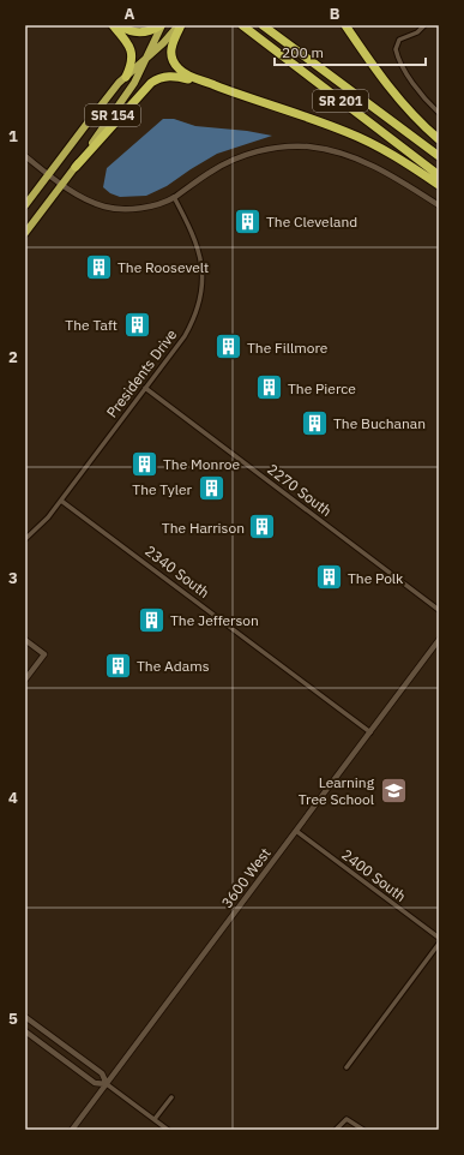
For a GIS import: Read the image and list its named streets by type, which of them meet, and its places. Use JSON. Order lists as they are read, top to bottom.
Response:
{
  "streets": {
    "highway": ["SR 201", "SR 154"],
    "street": [
      "Presidents Drive",
      "2270 South",
      "2340 South",
      "2400 South",
      "3600 West"
    ]
  },
  "crossings": [
    ["Presidents Drive", "2270 South"],
    ["Presidents Drive", "2340 South"],
    ["2340 South", "3600 West"],
    ["2400 South", "3600 West"]
  ],
  "places": {
    "building": [
      "The Cleveland",
      "The Roosevelt",
      "The Taft",
      "The Fillmore",
      "The Pierce",
      "The Buchanan",
      "The Monroe",
      "The Tyler",
      "The Harrison",
      "The Polk",
      "The Jefferson",
      "The Adams"
    ],
    "school or university": ["Learning Tree School"]
  },
  "scale_bar": "200 m",
  "grid": {
    "columns": ["A", "B"],
    "rows": [
      "1",
      "2",
      "3",
      "4",
      "5"
    ]
  }
}
